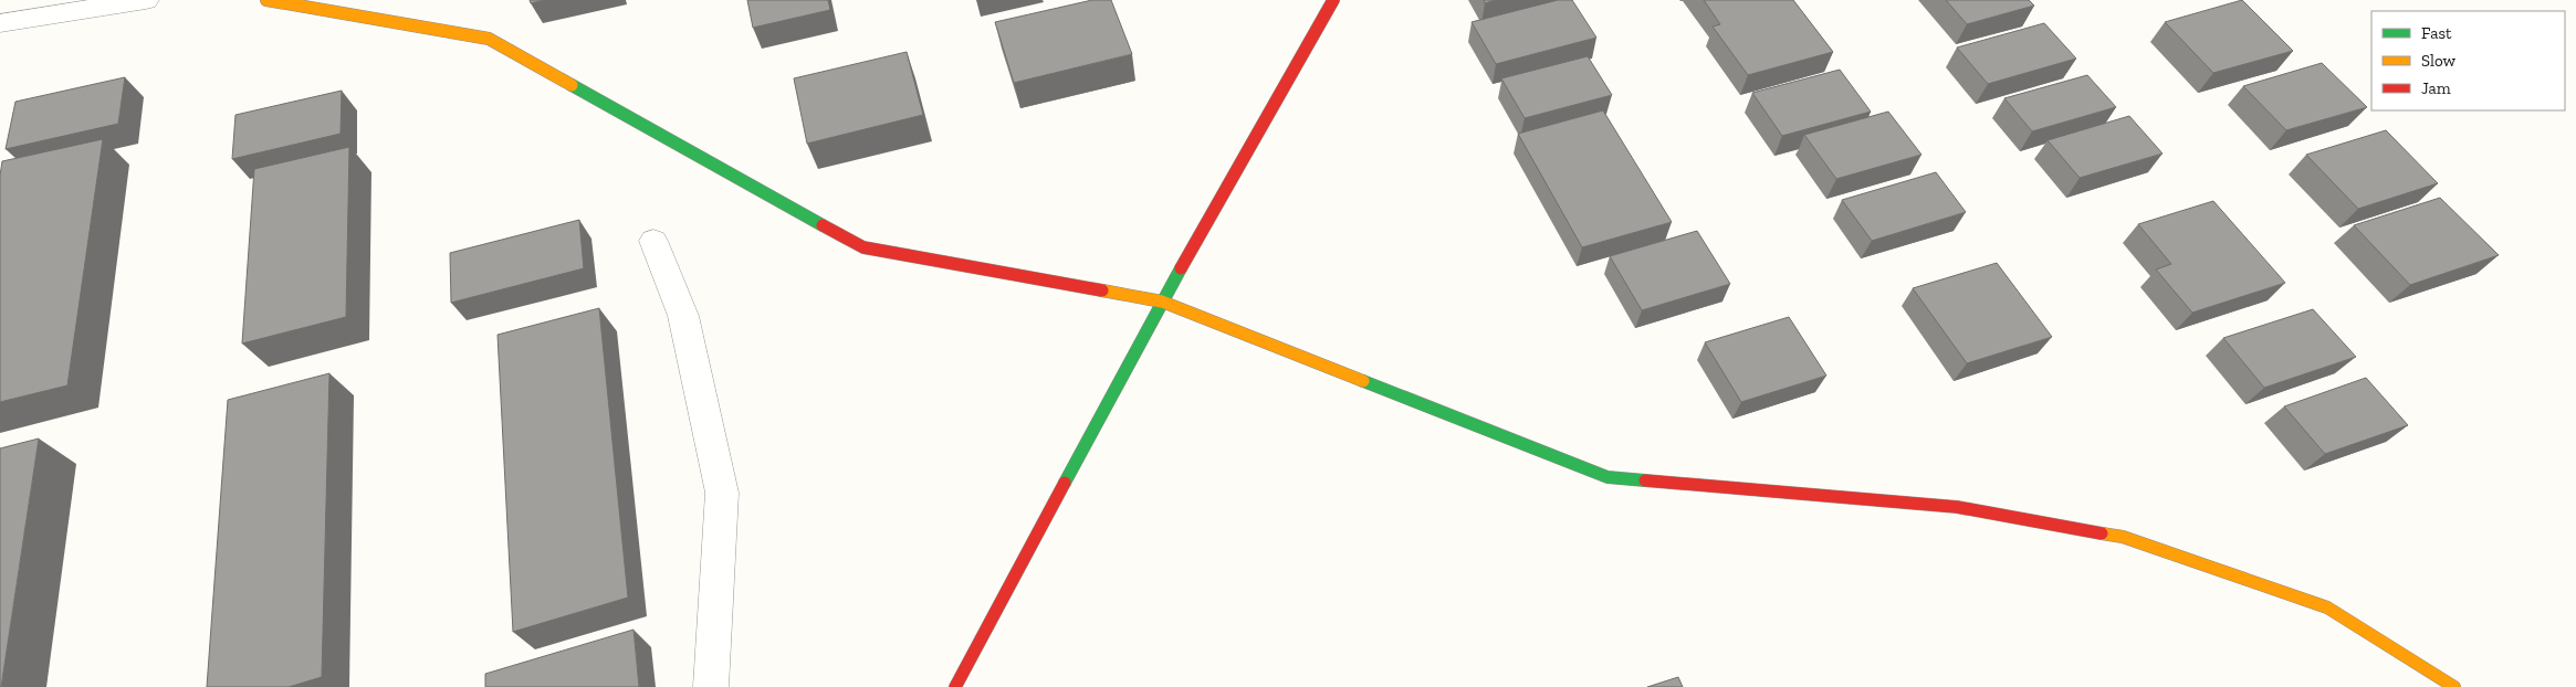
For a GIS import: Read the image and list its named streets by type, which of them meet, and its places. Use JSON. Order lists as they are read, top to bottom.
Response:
{
  "legend": ["Fast", "Slow", "Jam"]
}
